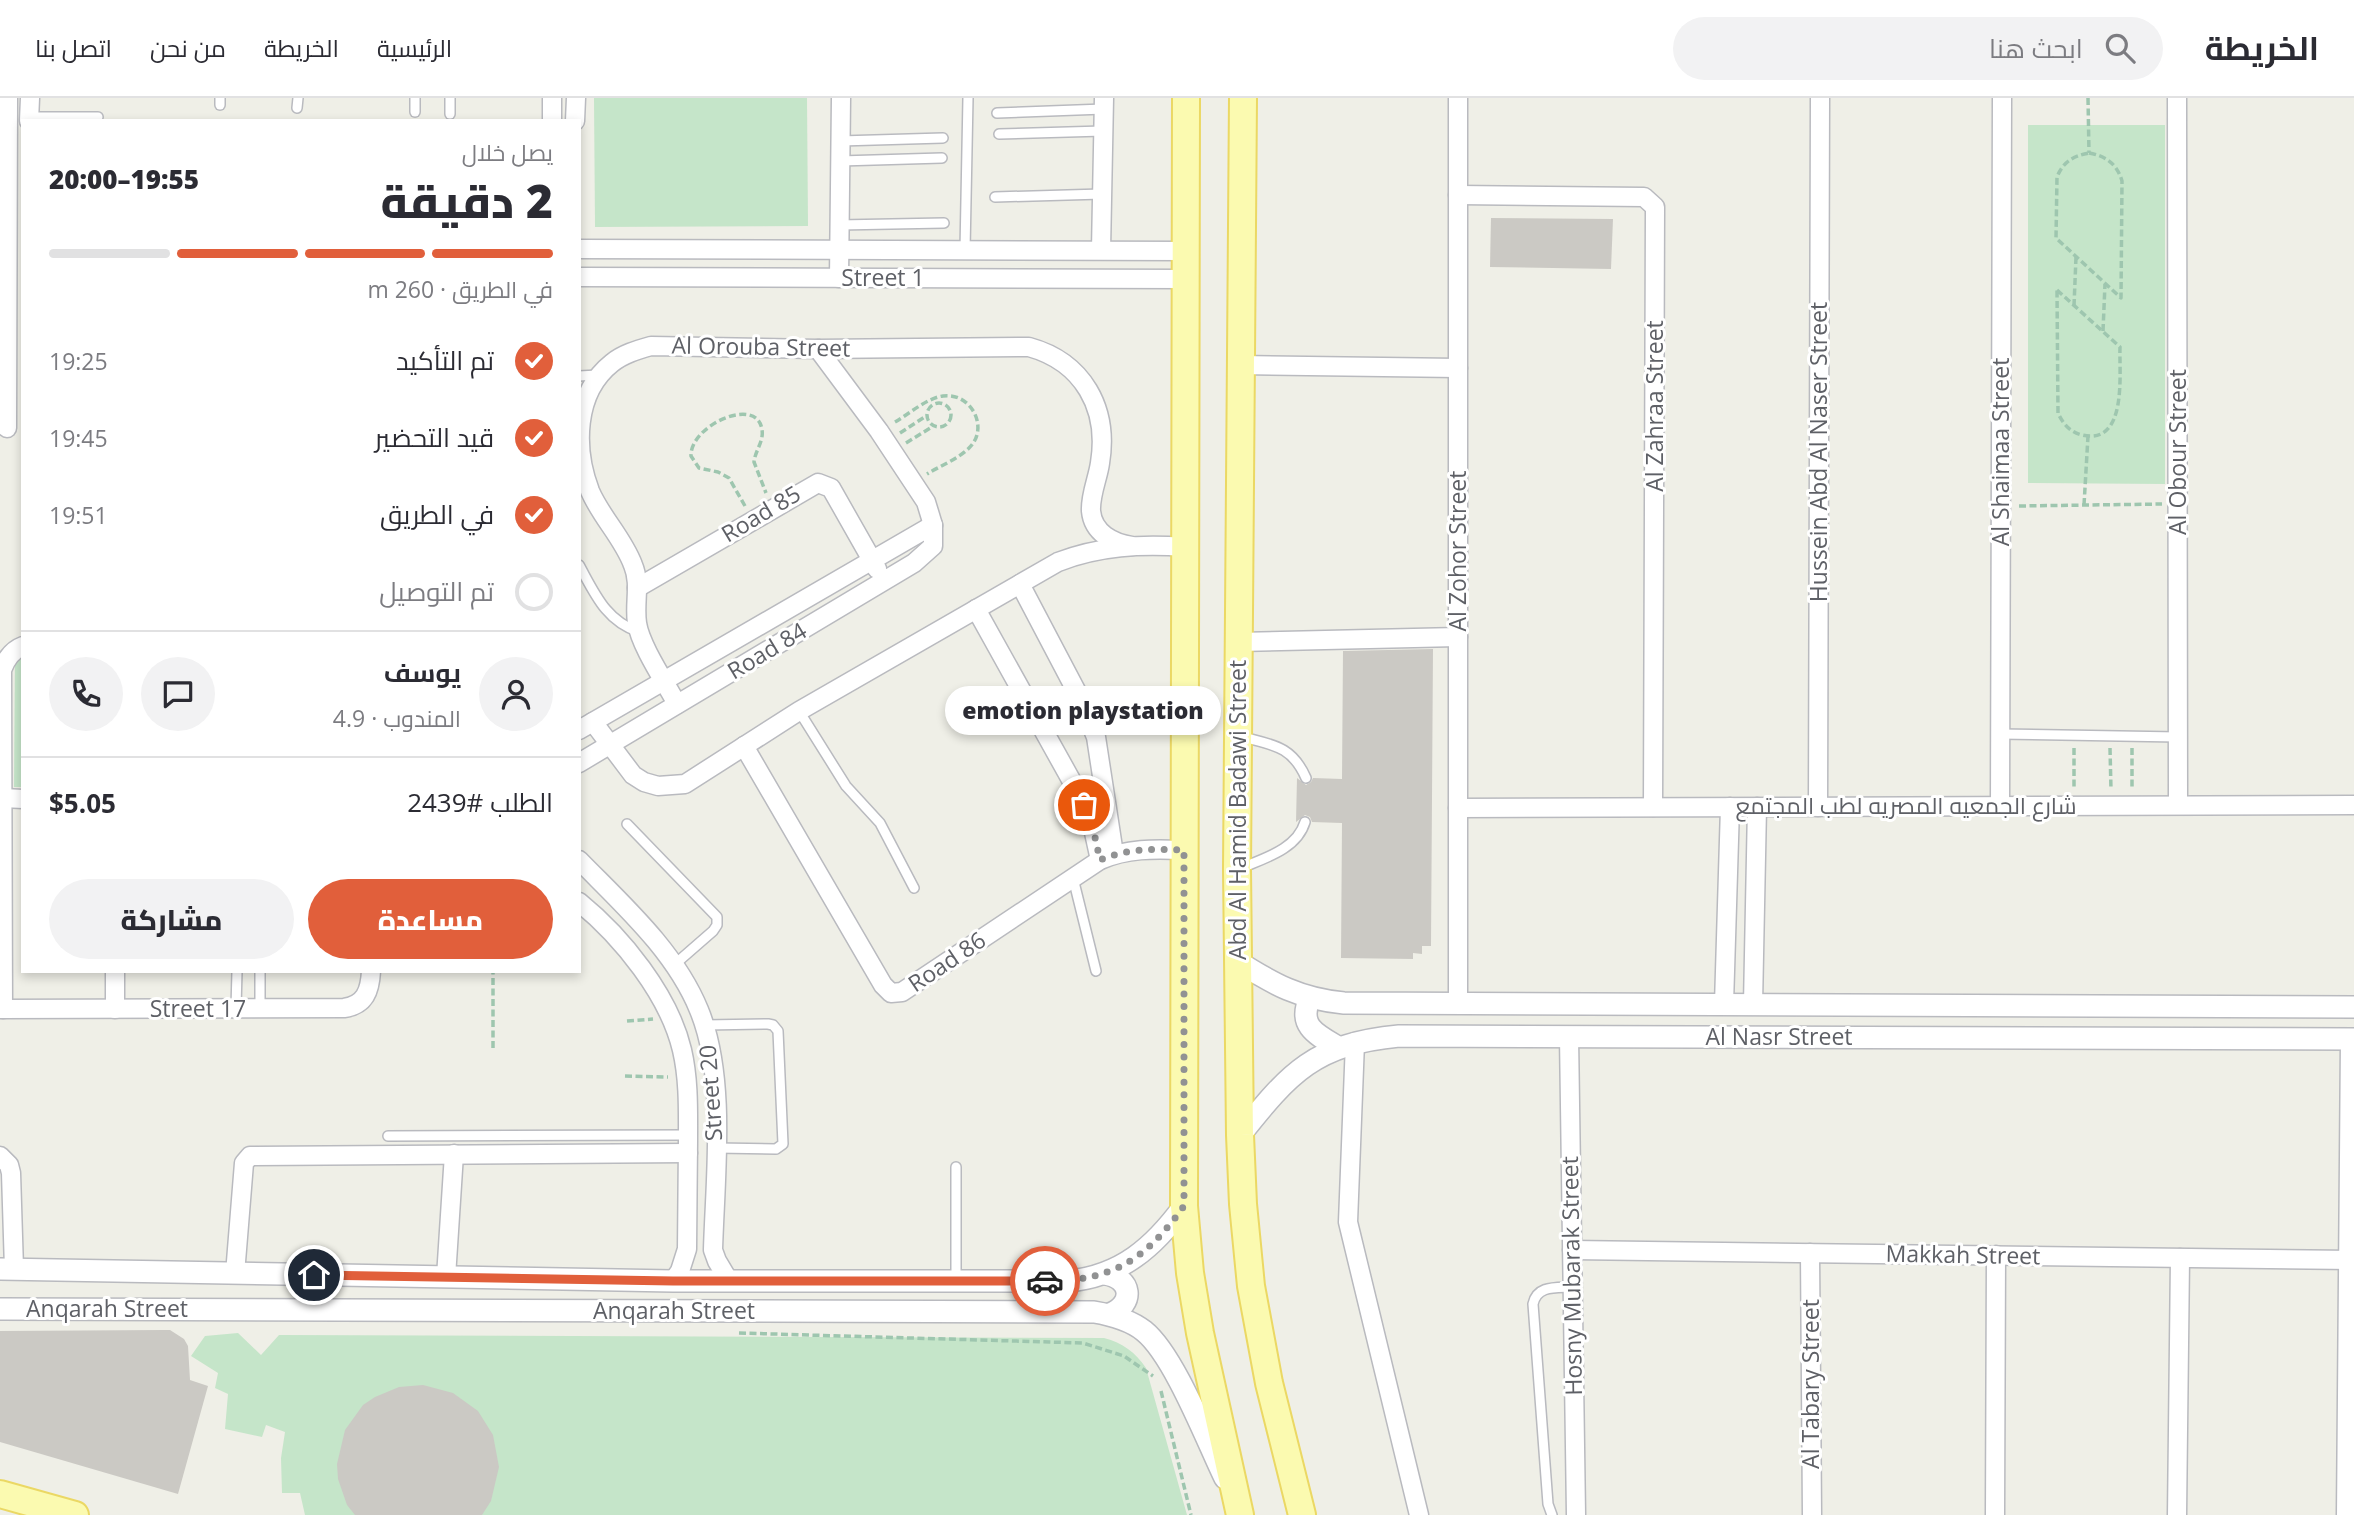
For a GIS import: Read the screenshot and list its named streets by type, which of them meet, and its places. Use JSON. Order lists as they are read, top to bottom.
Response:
{
  "streets": {
    "main road": ["Abd Al Hamid Badawi Street"],
    "street": [
      "Street 1",
      "Al Orouba Street",
      "Al Zahraa Street",
      "Hussein Abd Al Naser Street",
      "Al Shaimaa Street",
      "Al Obour Street",
      "Road 85",
      "Al Zohor Street",
      "Road 84",
      "شارع الجمعيه المصريه لطب المجتمع",
      "Road 86",
      "Street 17",
      "Al Nasr Street",
      "Street 20",
      "Makkah Street",
      "Hosny Mubarak Street",
      "Anqarah Street",
      "Al Tabary Street"
    ]
  },
  "crossings": [
    ["Al Orouba Street", "Road 85"],
    ["Al Orouba Street", "Road 84"],
    ["Al Zahraa Street", "Al Zohor Street"],
    ["Al Zahraa Street", "شارع الجمعيه المصريه لطب المجتمع"],
    ["Hussein Abd Al Naser Street", "شارع الجمعيه المصريه لطب المجتمع"],
    ["Al Shaimaa Street", "شارع الجمعيه المصريه لطب المجتمع"],
    ["Al Obour Street", "شارع الجمعيه المصريه لطب المجتمع"],
    ["Road 85", "Road 84"],
    ["Al Zohor Street", "شارع الجمعيه المصريه لطب المجتمع"],
    ["Al Zohor Street", "Al Nasr Street"],
    ["Abd Al Hamid Badawi Street", "Al Nasr Street"],
    ["Al Nasr Street", "Hosny Mubarak Street"],
    ["Street 20", "Anqarah Street"],
    ["Makkah Street", "Hosny Mubarak Street"],
    ["Makkah Street", "Al Tabary Street"]
  ],
  "places": ["emotion playstation"],
  "page": {
    "header": "الخريطة",
    "search": "ابحث هنا",
    "nav": [
      "الرئيسية",
      "الخريطة",
      "من نحن",
      "اتصل بنا"
    ],
    "heading": ["2 دقيقة", "يصل خلال", "19:55–20:00"],
    "panel": [
      "يوسف",
      "المندوب · 4.9",
      "الطلب #2439",
      "$5.05"
    ],
    "bar": "في الطريق · 260 m",
    "list": [
      ["تم التأكيد", "19:25"],
      ["قيد التحضير", "19:45"],
      ["في الطريق", "19:51"],
      "تم التوصيل"
    ],
    "bubble": "emotion playstation",
    "buttons": ["مساعدة", "مشاركة"]
  }
}
